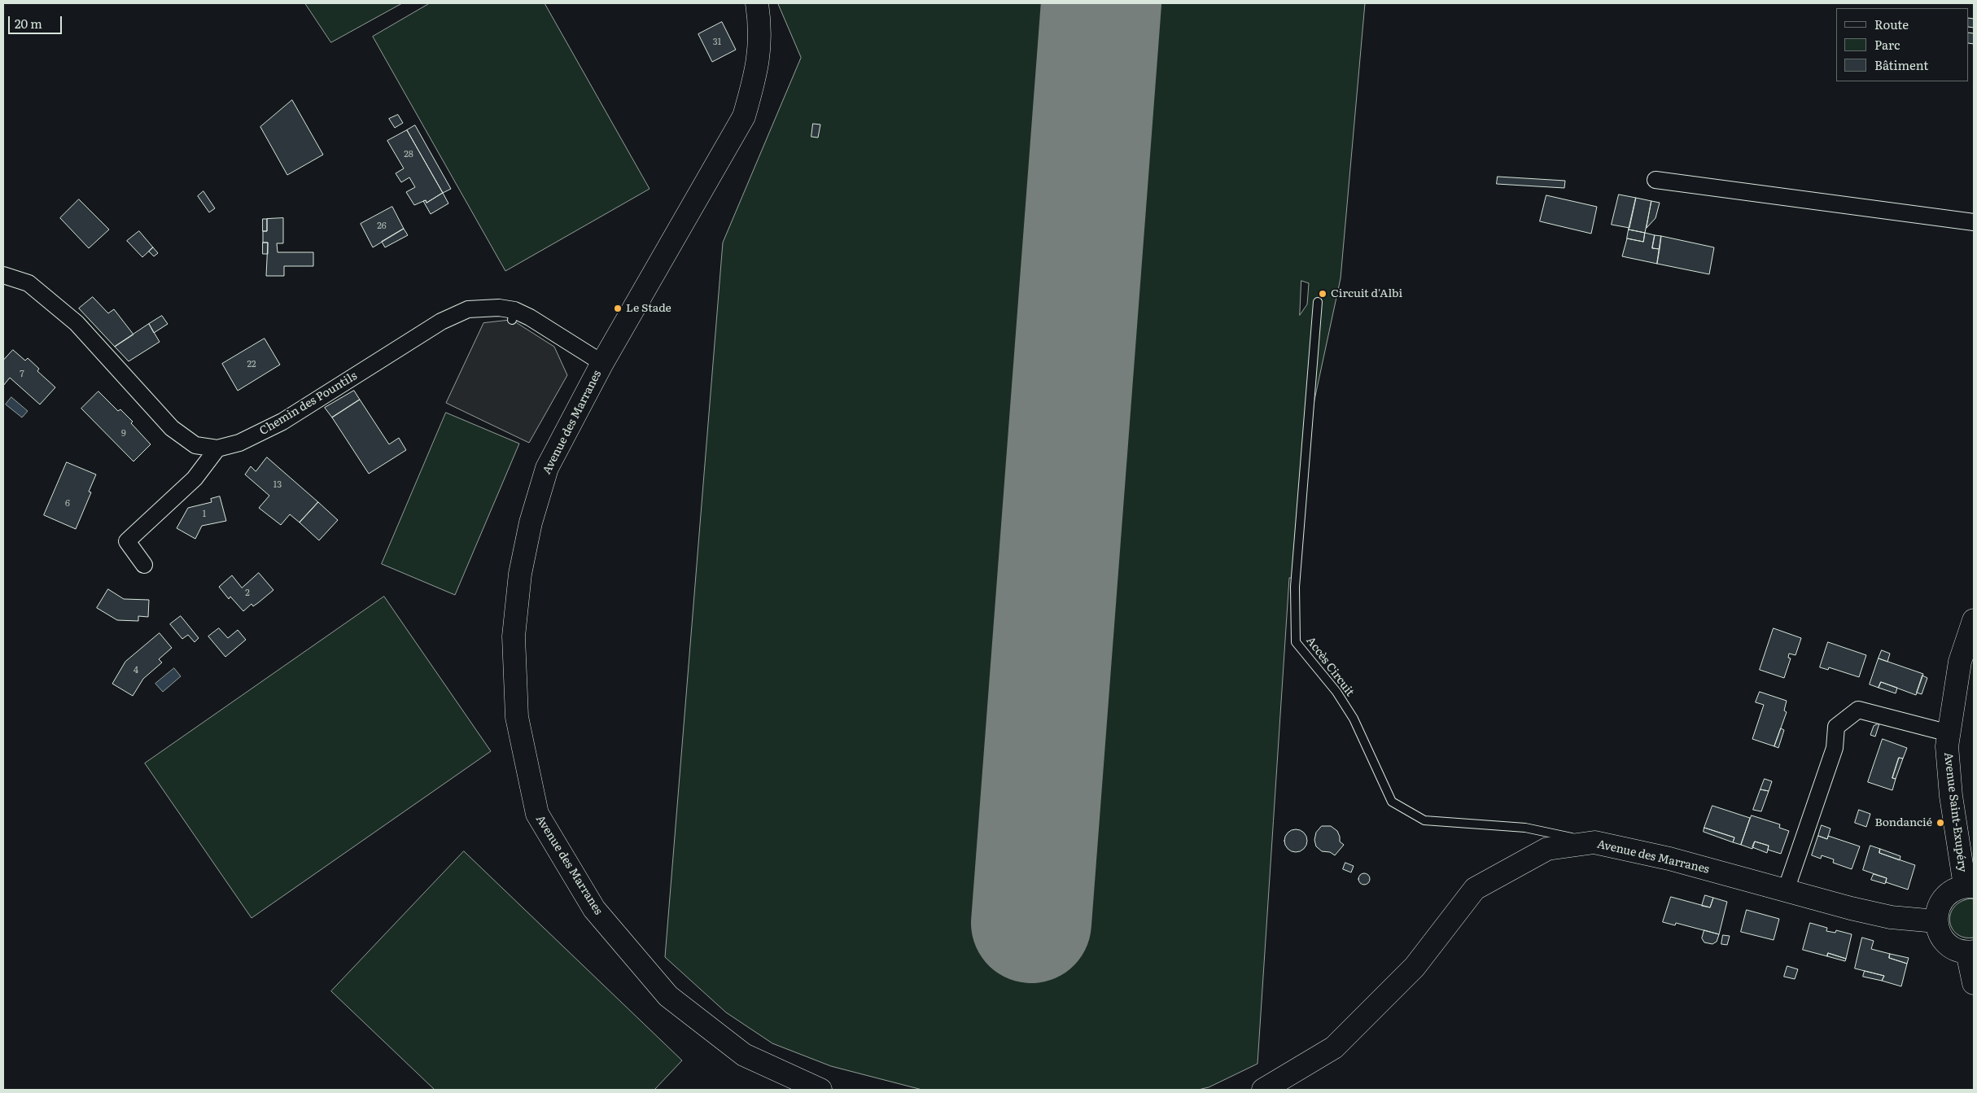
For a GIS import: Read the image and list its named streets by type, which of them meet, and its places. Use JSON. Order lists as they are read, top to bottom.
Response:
{
  "streets": {
    "street": ["Chemin des Pountils", "Avenue des Marranes", "Avenue Saint-Exupéry"],
    "lane": ["Accès Circuit"]
  },
  "crossings": [
    ["Chemin des Pountils", "Avenue des Marranes"],
    ["Avenue des Marranes", "Accès Circuit"]
  ],
  "places": ["Circuit d'Albi", "Le Stade", "Bondancié"],
  "house_numbers": [
    "31",
    "28",
    "26",
    "22",
    "7",
    "9",
    "13",
    "6",
    "1",
    "2",
    "4"
  ],
  "legend": ["Route", "Parc", "Bâtiment"],
  "scale_bar": "20 m"
}
